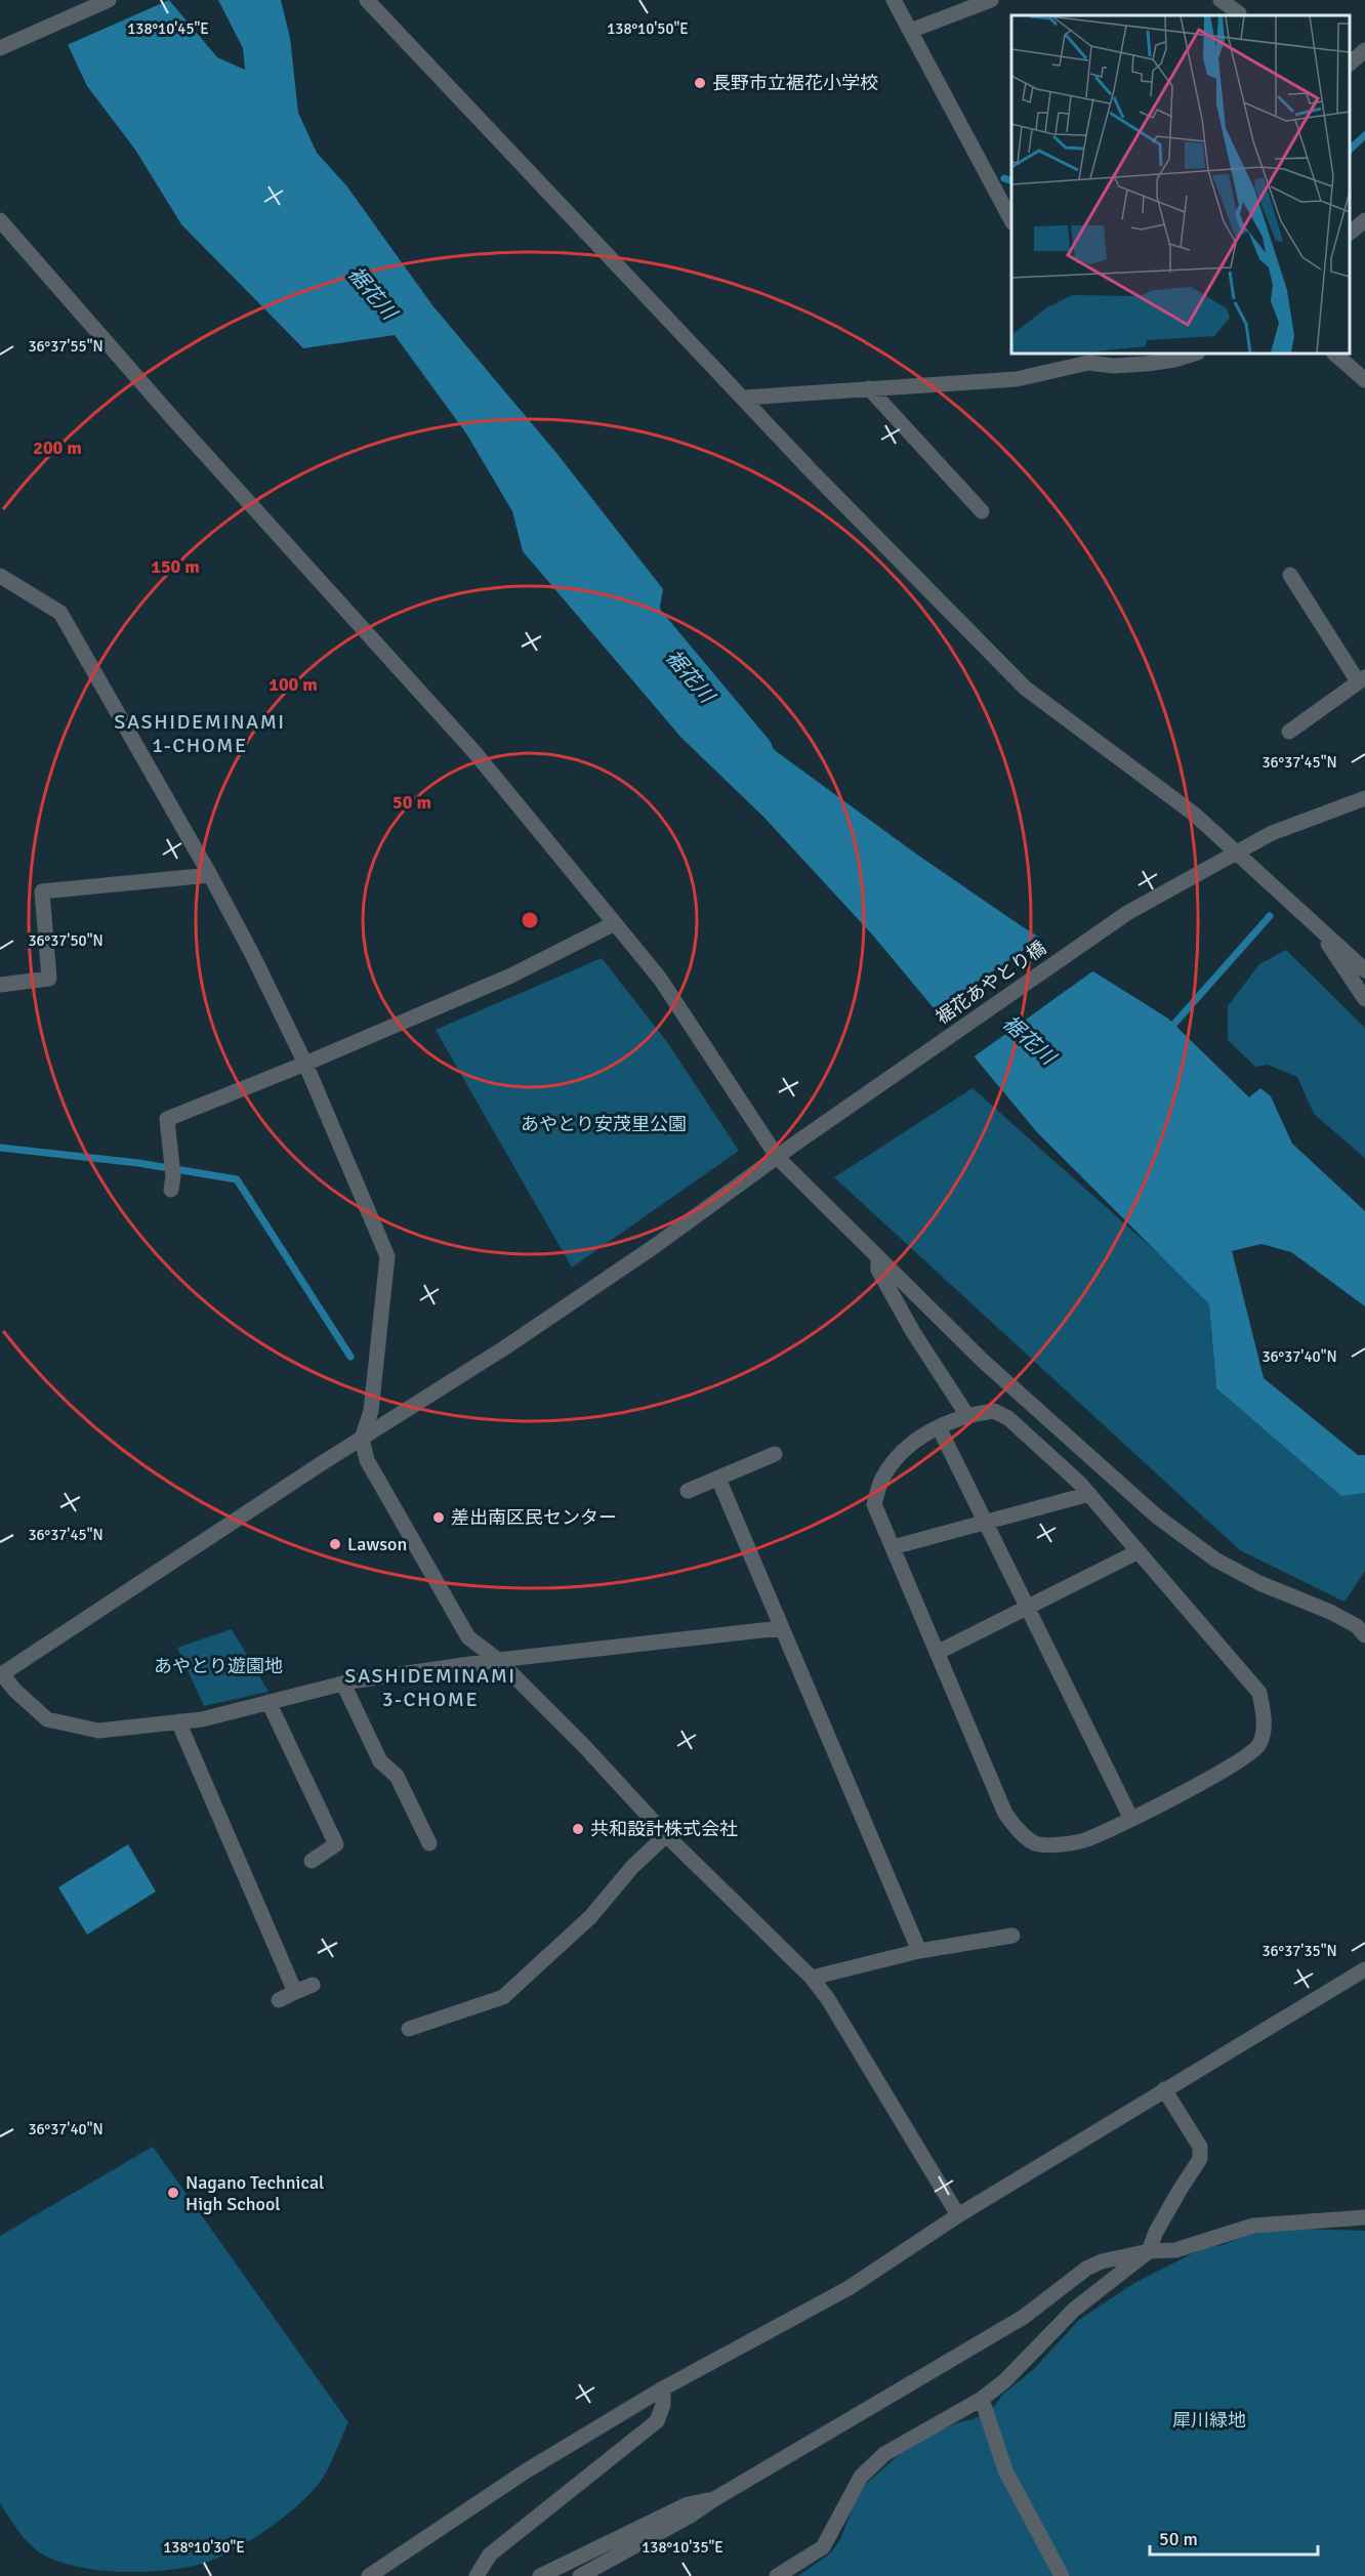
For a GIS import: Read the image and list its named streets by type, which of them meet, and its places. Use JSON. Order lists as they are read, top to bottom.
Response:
{
  "streets": {
    "street": ["裾花あやとり橋"]
  },
  "districts": ["SASHIDEMINAMI 1-CHOME", "SASHIDEMINAMI 3-CHOME"],
  "water": ["裾花川"],
  "parks": ["あやとり安茂里公園", "あやとり遊園地", "犀川緑地"],
  "places": [
    "長野市立裾花小学校",
    "差出南区民センター",
    "Lawson",
    "共和設計株式会社",
    "Nagano Technical High School"
  ],
  "scale_bar": "50 m",
  "coordinates": [
    "138°10'45\"E",
    "138°10'50\"E",
    "36°37'55\"N",
    "36°37'45\"N",
    "36°37'50\"N",
    "36°37'40\"N",
    "36°37'35\"N",
    "138°10'30\"E",
    "138°10'35\"E"
  ],
  "rings": [
    "200 m",
    "150 m",
    "100 m",
    "50 m"
  ]
}
